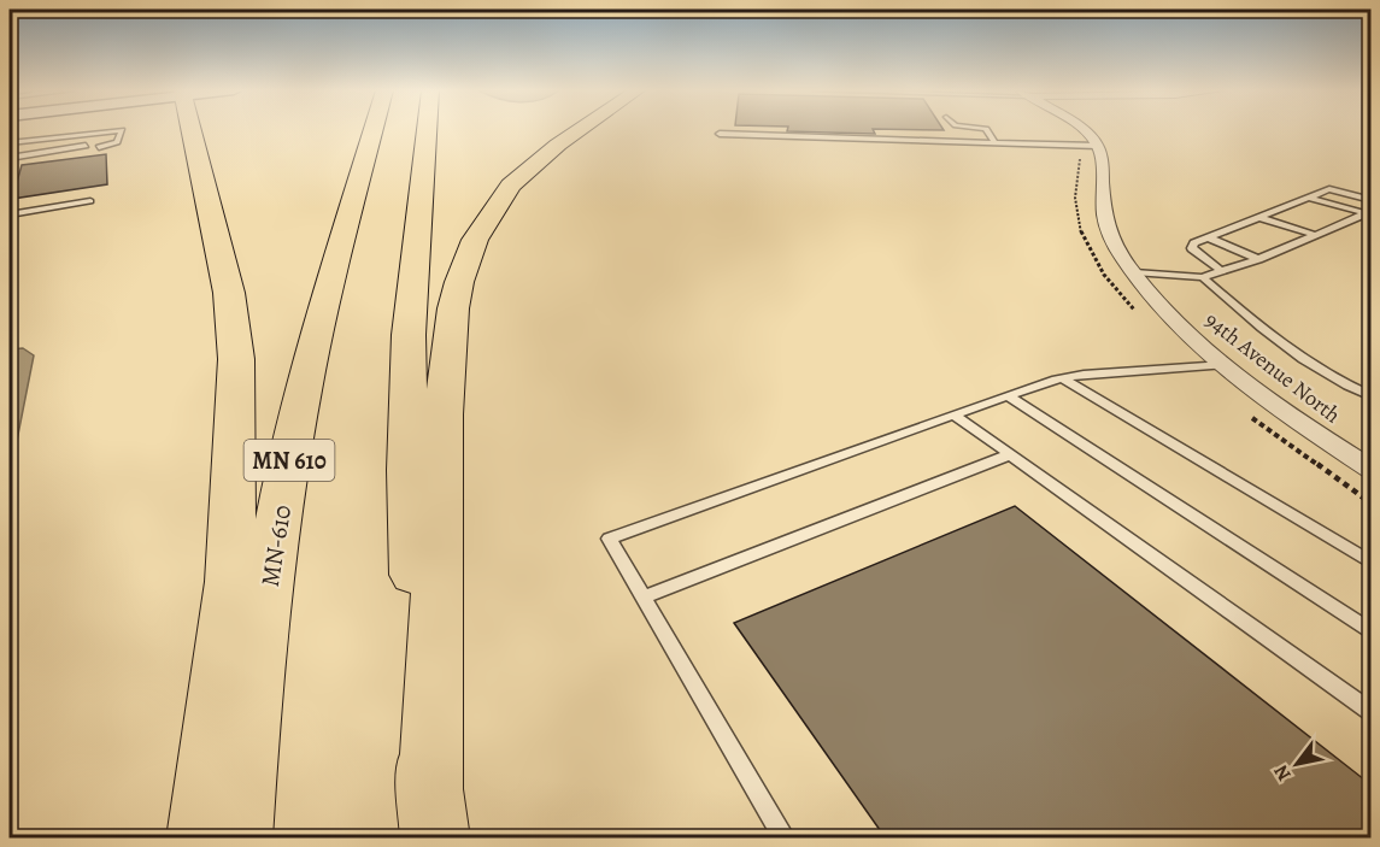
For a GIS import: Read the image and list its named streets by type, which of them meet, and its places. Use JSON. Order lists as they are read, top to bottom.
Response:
{
  "streets": {
    "highway": ["MN 610", "MN-610"],
    "street": ["94th Avenue North"]
  },
  "north": "bottom left"
}
